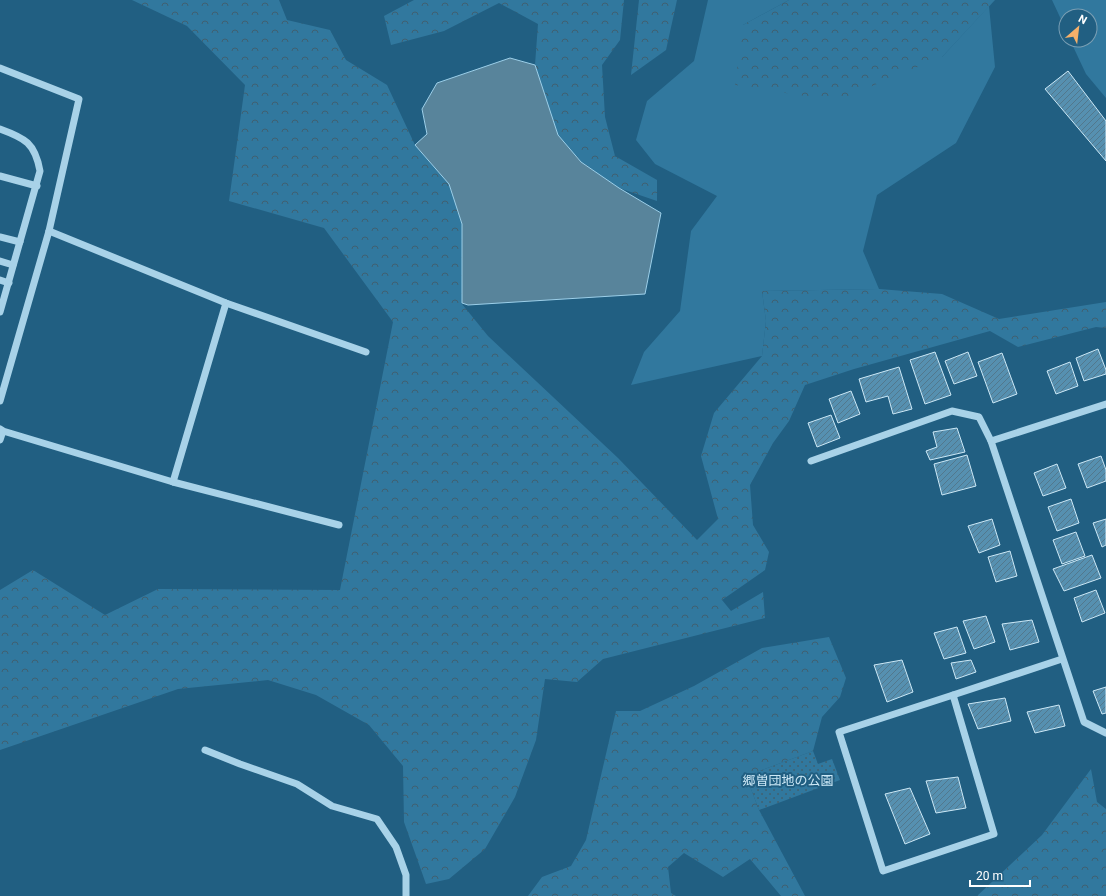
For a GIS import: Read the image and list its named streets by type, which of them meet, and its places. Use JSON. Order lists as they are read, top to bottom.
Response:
{
  "parks": ["郷曽団地の公園"],
  "scale_bar": "20 m",
  "north": "top right"
}
